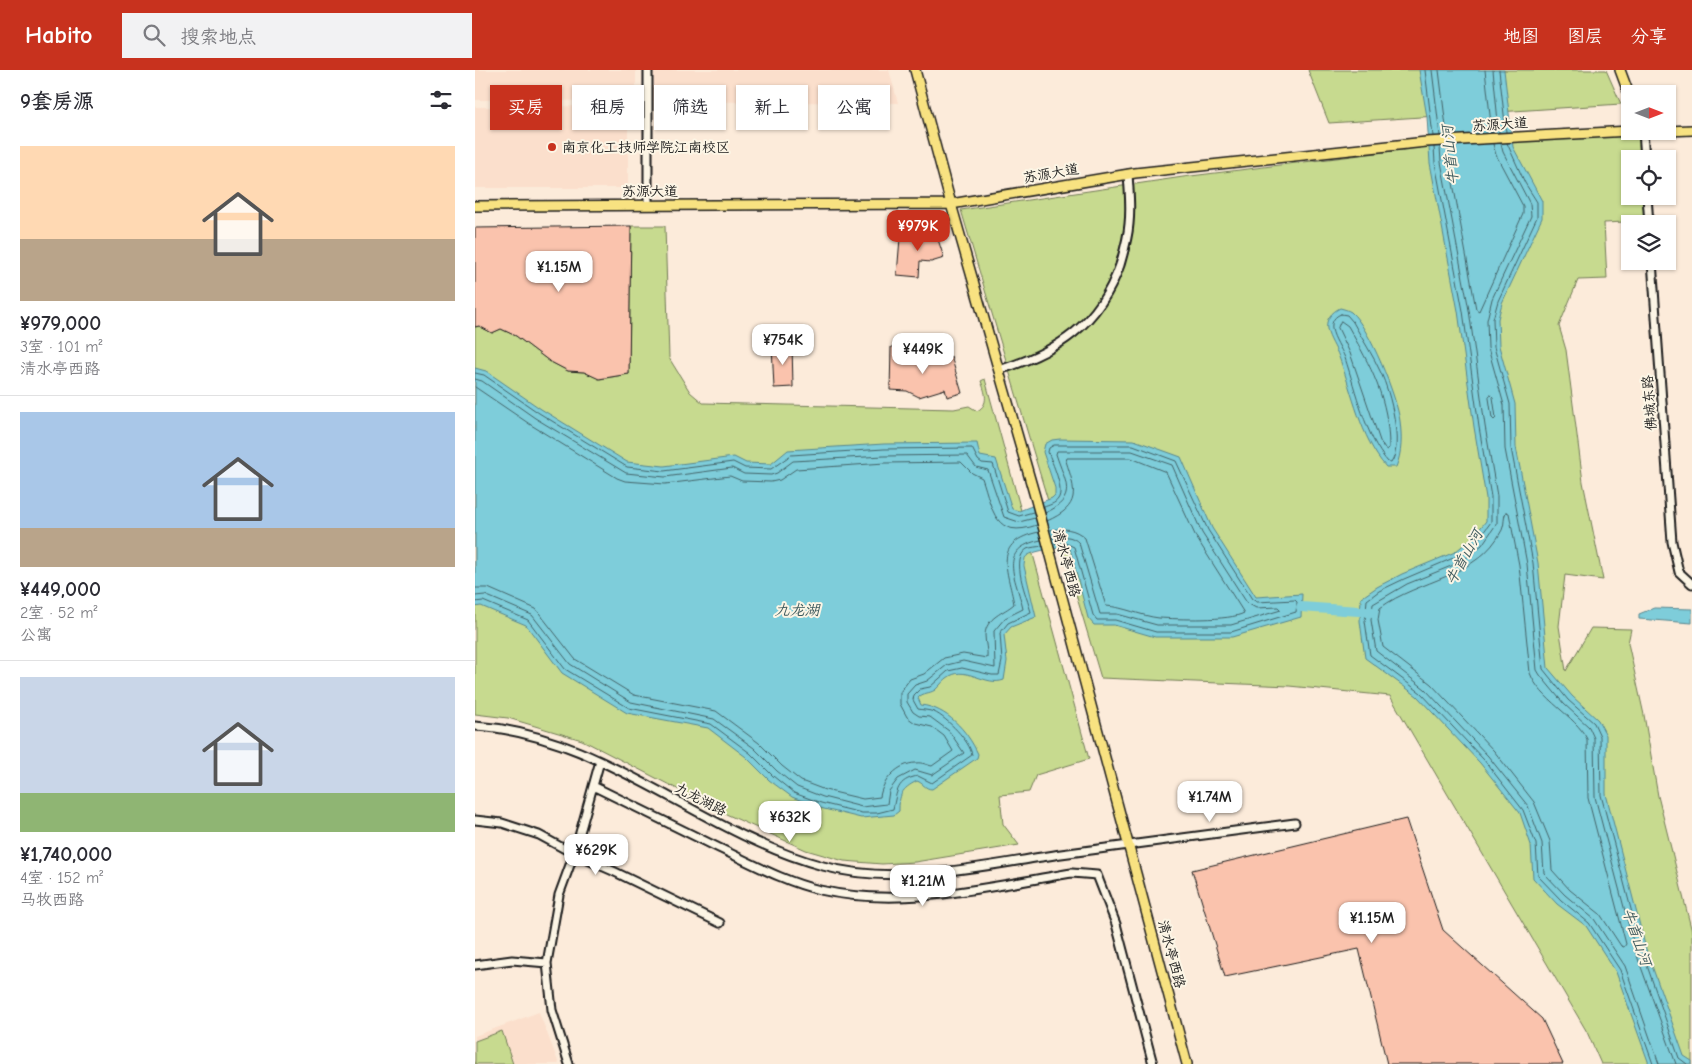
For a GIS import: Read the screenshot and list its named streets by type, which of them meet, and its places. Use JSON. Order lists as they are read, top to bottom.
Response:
{
  "streets": {
    "main road": ["苏源大道", "清水亭西路"],
    "street": ["佛城东路", "九龙湖路"]
  },
  "crossings": [
    ["苏源大道", "清水亭西路"],
    ["清水亭西路", "九龙湖路"]
  ],
  "water": ["牛首山河", "九龙湖"],
  "places": ["南京化工技师学院江南校区"],
  "north": "right",
  "page": {
    "header": "Habito",
    "search": "搜索地点",
    "nav": ["地图", "图层", "分享"],
    "heading": "9套房源",
    "chip": [
      "买房",
      "租房",
      "筛选",
      "新上",
      "公寓"
    ],
    "list": [
      {
        "name": "¥979,000",
        "note": "3室 · 101 m² · 清水亭西路"
      },
      {
        "name": "¥449,000",
        "note": "2室 · 52 m² · 公寓"
      },
      {
        "name": "¥1,740,000",
        "note": "4室 · 152 m² · 马牧西路"
      }
    ],
    "price": [
      "¥979K",
      "¥1.15M",
      "¥754K",
      "¥449K",
      "¥1.74M",
      "¥632K",
      "¥629K",
      "¥1.21M",
      "¥1.15M"
    ]
  }
}
